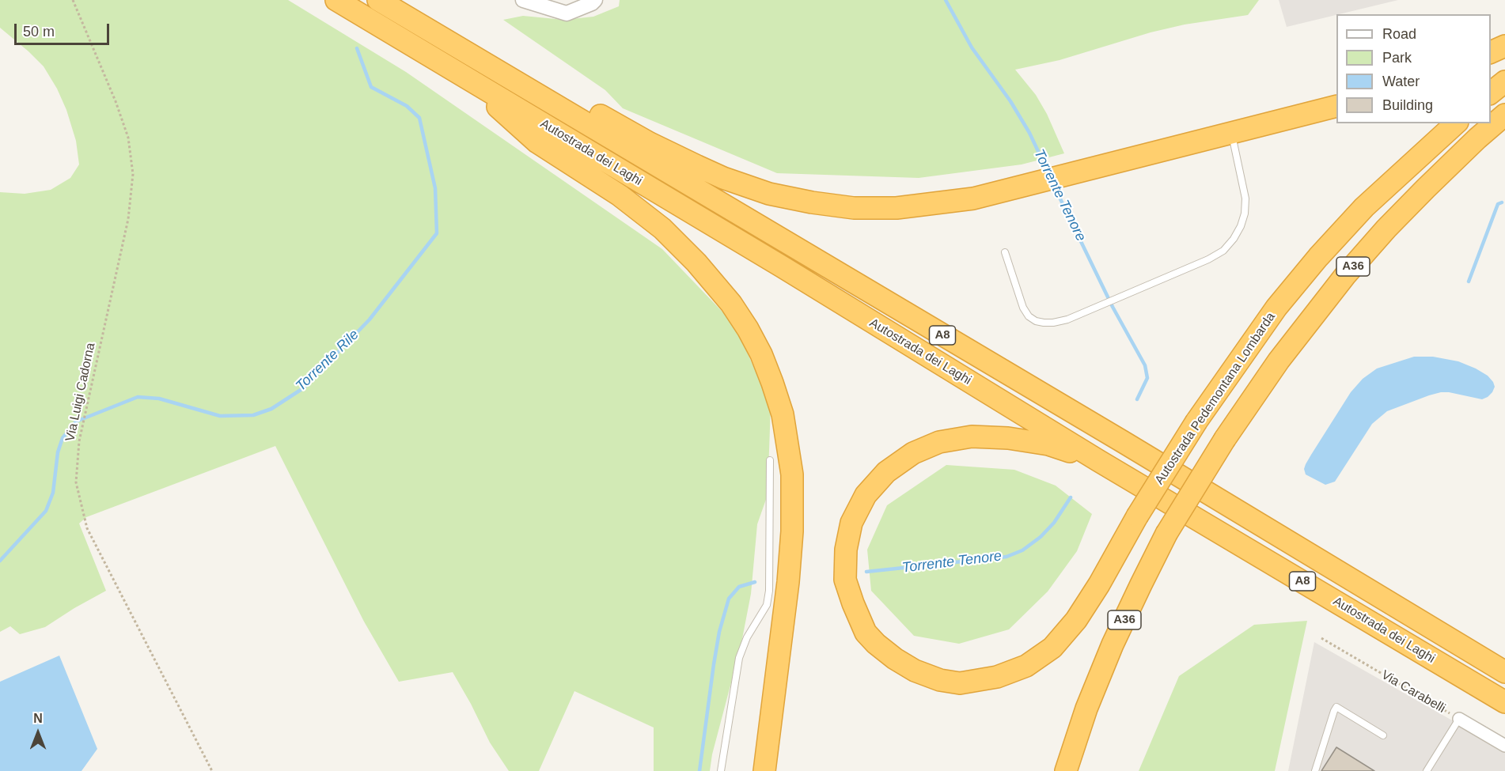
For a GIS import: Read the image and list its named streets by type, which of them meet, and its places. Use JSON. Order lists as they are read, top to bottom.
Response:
{
  "streets": {
    "highway": [
      "Autostrada dei Laghi",
      "A36",
      "A8",
      "Autostrada Pedemontana Lombarda"
    ],
    "street": ["Via Carabelli"],
    "path": ["Via Luigi Cadorna"]
  },
  "crossings": [
    ["Autostrada dei Laghi", "Autostrada Pedemontana Lombarda"]
  ],
  "water": ["Torrente Tenore", "Torrente Rile"],
  "legend": [
    "Road",
    "Park",
    "Water",
    "Building"
  ],
  "scale_bar": "50 m",
  "north": "top"
}
